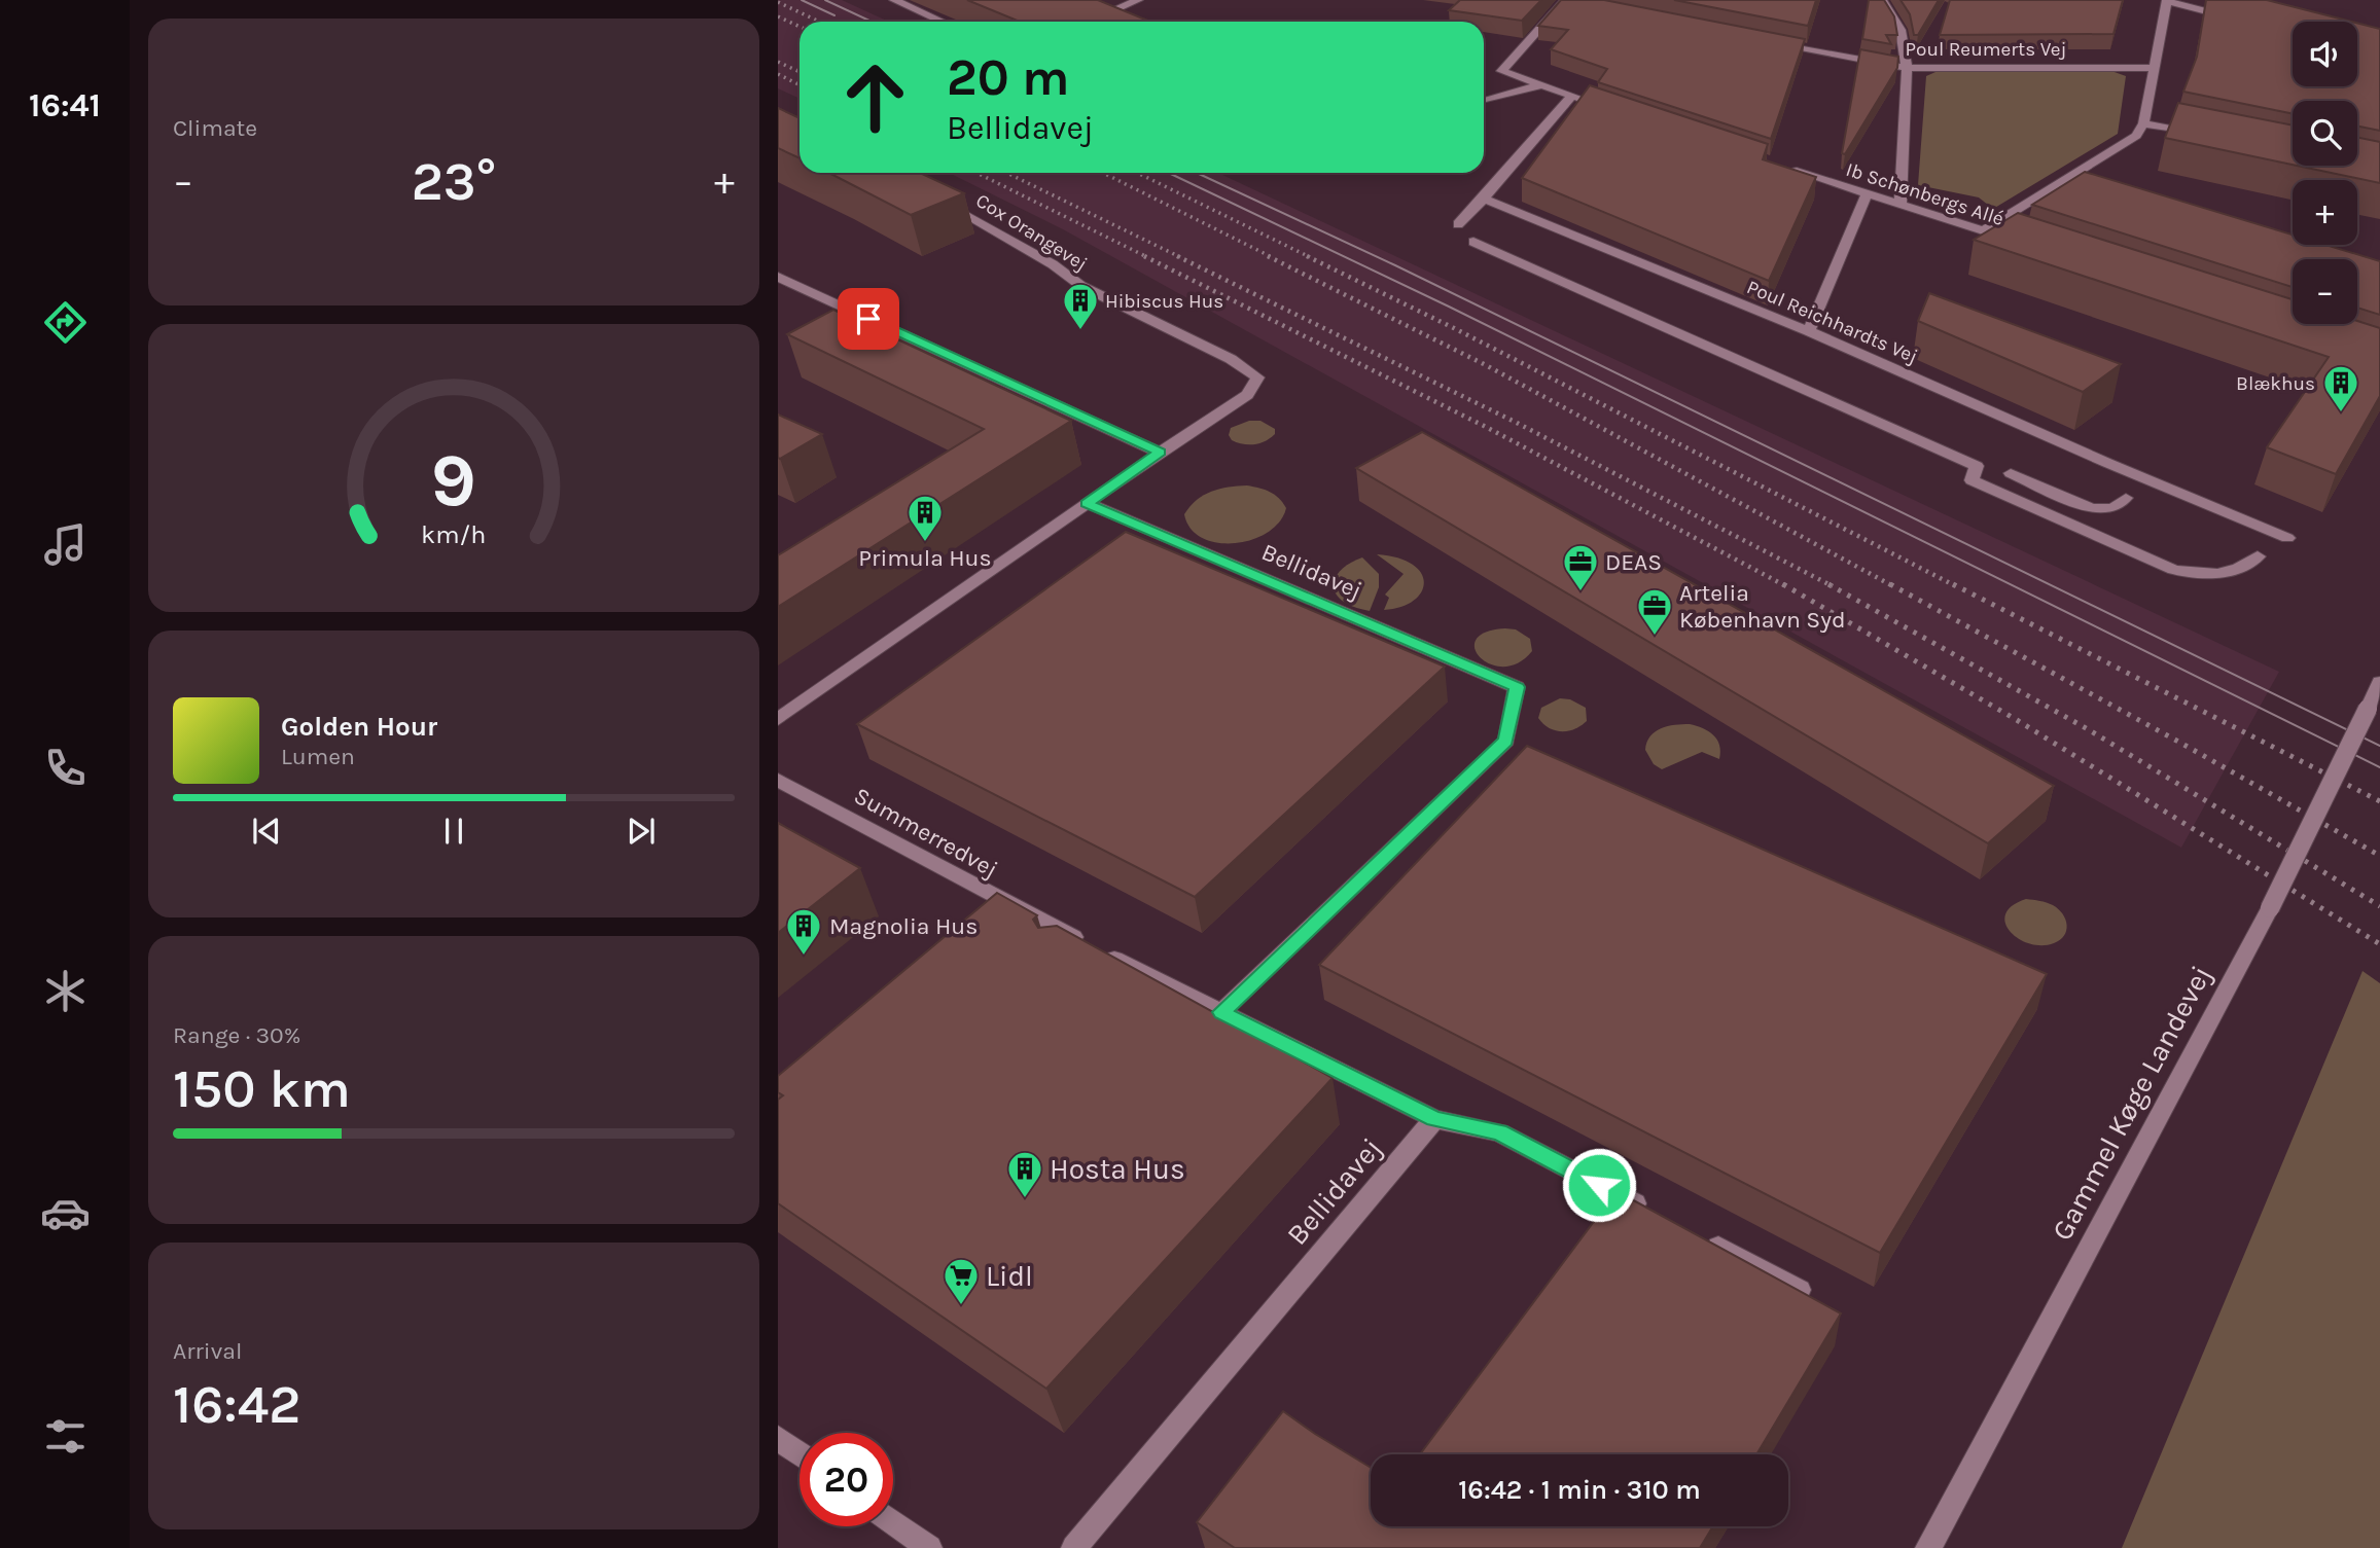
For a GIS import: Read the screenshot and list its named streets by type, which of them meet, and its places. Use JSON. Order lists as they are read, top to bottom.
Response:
{
  "streets": {
    "street": [
      "Poul Reumerts Vej",
      "Ib Schønbergs Allé",
      "Cox Orangevej",
      "Poul Reichhardts Vej",
      "Bellidavej",
      "Summerredvej",
      "Gammel Køge Landevej"
    ]
  },
  "places": {
    "building": [
      "Hibiscus Hus",
      "Blækhus",
      "Primula Hus",
      "Magnolia Hus",
      "Hosta Hus"
    ],
    "office": ["DEAS", "Artelia København Syd"],
    "supermarket": ["Lidl"]
  },
  "page": {
    "tabs": "16:41",
    "tile": [
      "Climate",
      ["Range · 30%", "150 km"],
      ["Arrival", "16:42"]
    ],
    "map_buttons": ["+", "−"],
    "turn": ["20 m", "Bellidavej"],
    "heat": ["−", "23°", "+"],
    "song": ["Golden Hour", "Lumen"],
    "limit": "20",
    "trip": "16:42 · 1 min · 310 m",
    "gauge": ["9", "km/h"]
  }
}
